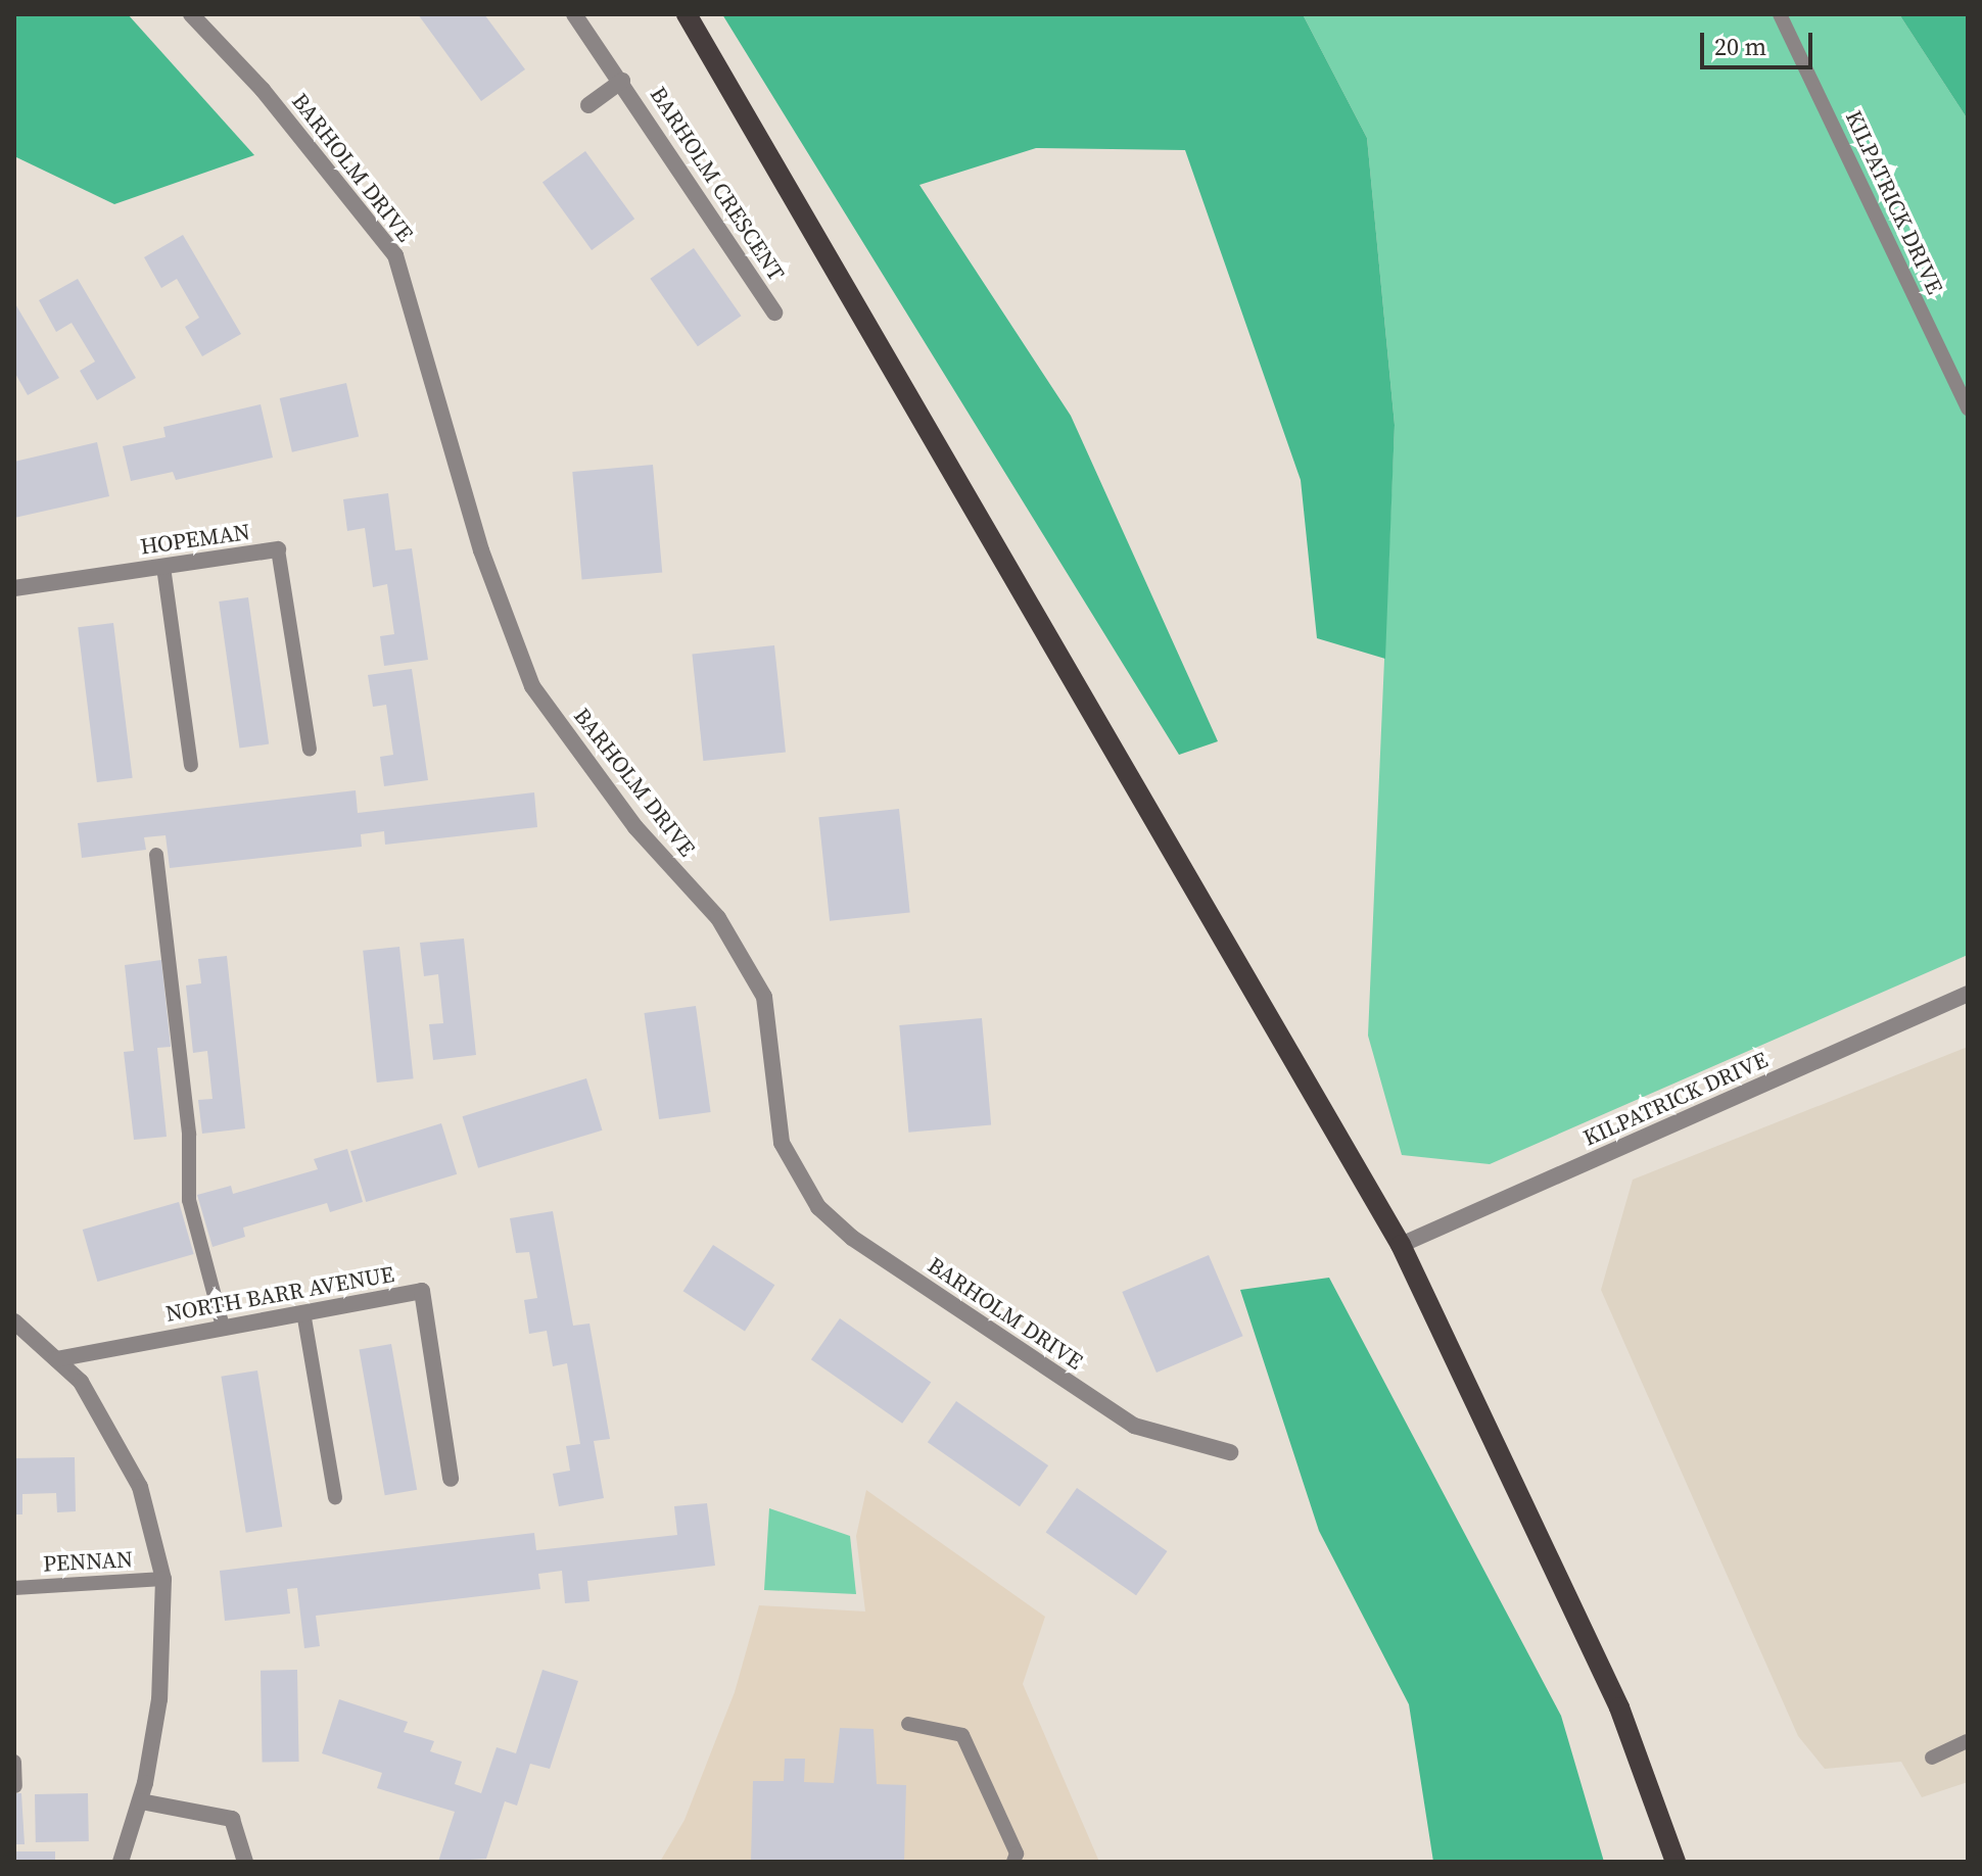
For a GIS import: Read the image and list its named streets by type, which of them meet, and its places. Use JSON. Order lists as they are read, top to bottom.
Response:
{
  "streets": {
    "street": [
      "BARHOLM DRIVE",
      "BARHOLM CRESCENT",
      "KILPATRICK DRIVE",
      "HOPEMAN",
      "NORTH BARR AVENUE"
    ],
    "lane": ["PENNAN"]
  },
  "scale_bar": "20 m"
}
